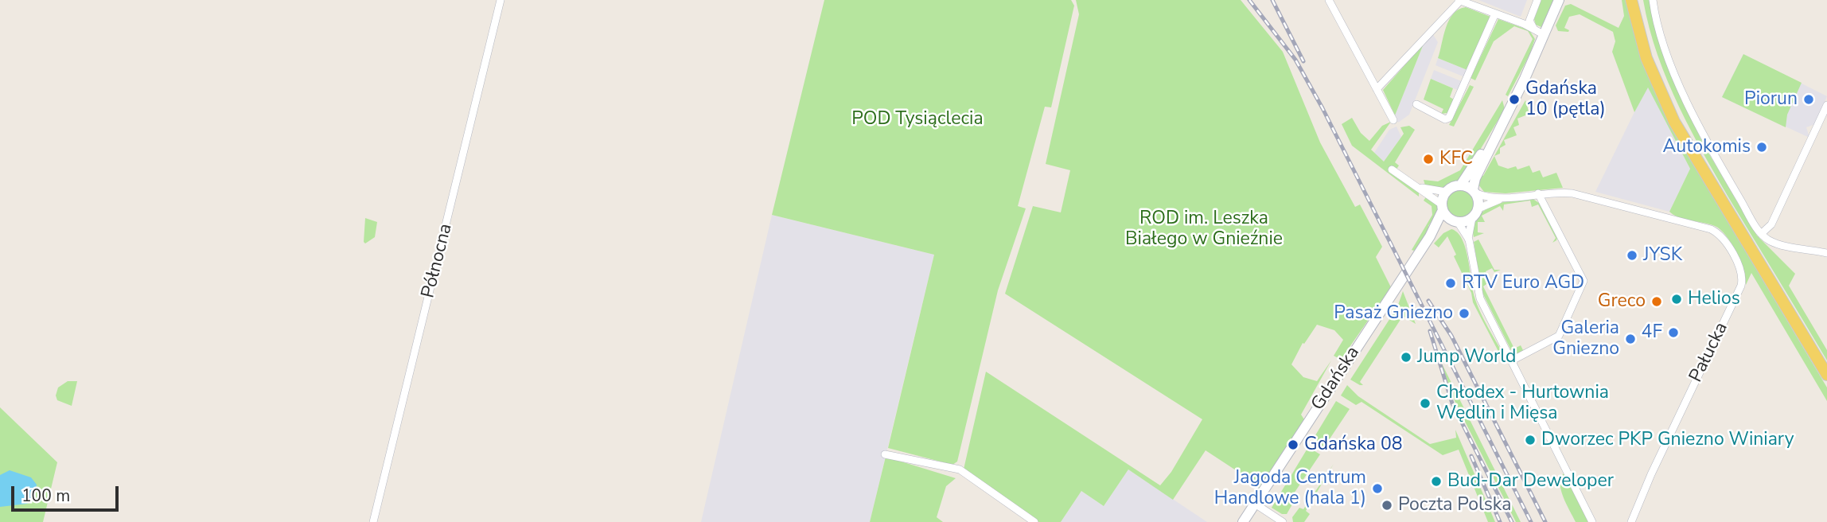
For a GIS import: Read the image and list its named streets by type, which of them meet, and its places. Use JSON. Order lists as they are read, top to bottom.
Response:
{
  "streets": {
    "street": ["Północna", "Pałucka", "Gdańska"]
  },
  "crossings": [
    ["Pałucka", "Gdańska"]
  ],
  "parks": ["POD Tysiąclecia", "ROD im. Leszka Białego w Gnieźnie"],
  "places": [
    "Gdańska 10 (pętla)",
    "Piorun",
    "Autokomis",
    "KFC",
    "JYSK",
    "RTV Euro AGD",
    "Helios",
    "Greco",
    "Pasaż Gniezno",
    "4F",
    "Galeria Gniezno",
    "Jump World",
    "Chłodex - Hurtownia Wędlin i Mięsa",
    "Dworzec PKP Gniezno Winiary",
    "Gdańska 08",
    "Bud-Dar Deweloper",
    "Jagoda Centrum Handlowe (hala 1)",
    "Poczta Polska"
  ],
  "scale_bar": "100 m"
}
